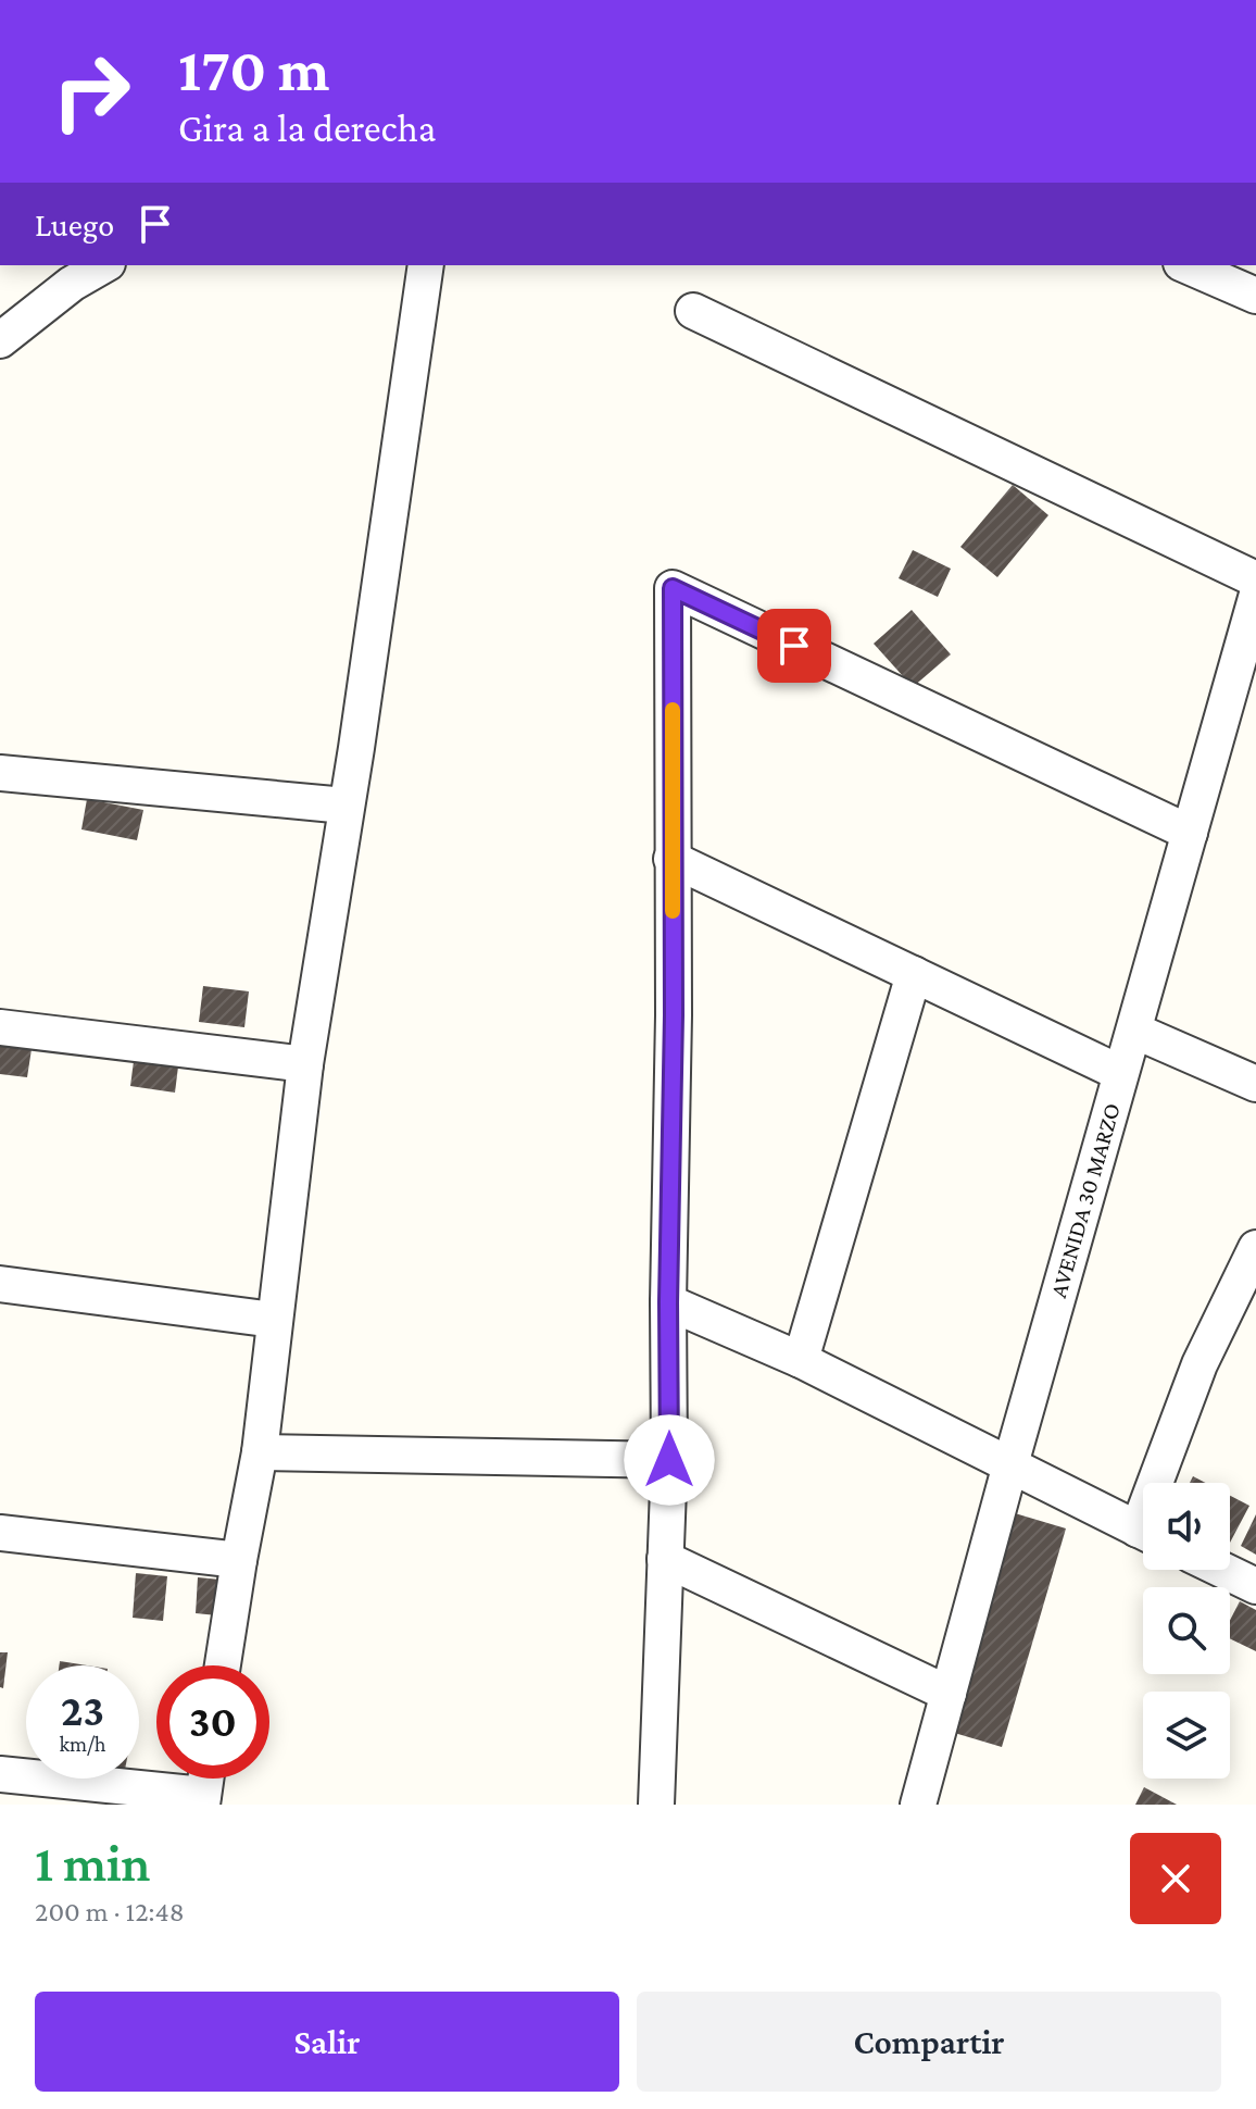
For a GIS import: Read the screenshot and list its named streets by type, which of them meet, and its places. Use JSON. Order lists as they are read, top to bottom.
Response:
{
  "streets": {
    "street": ["AVENIDA 30 MARZO"]
  },
  "page": {
    "turn": ["170 m", "Gira a la derecha"],
    "then": "Luego",
    "speed": "23 km/h",
    "limit": "30",
    "heading": ["1 min", "200 m · 12:48"],
    "buttons": ["Salir", "Compartir"]
  }
}
